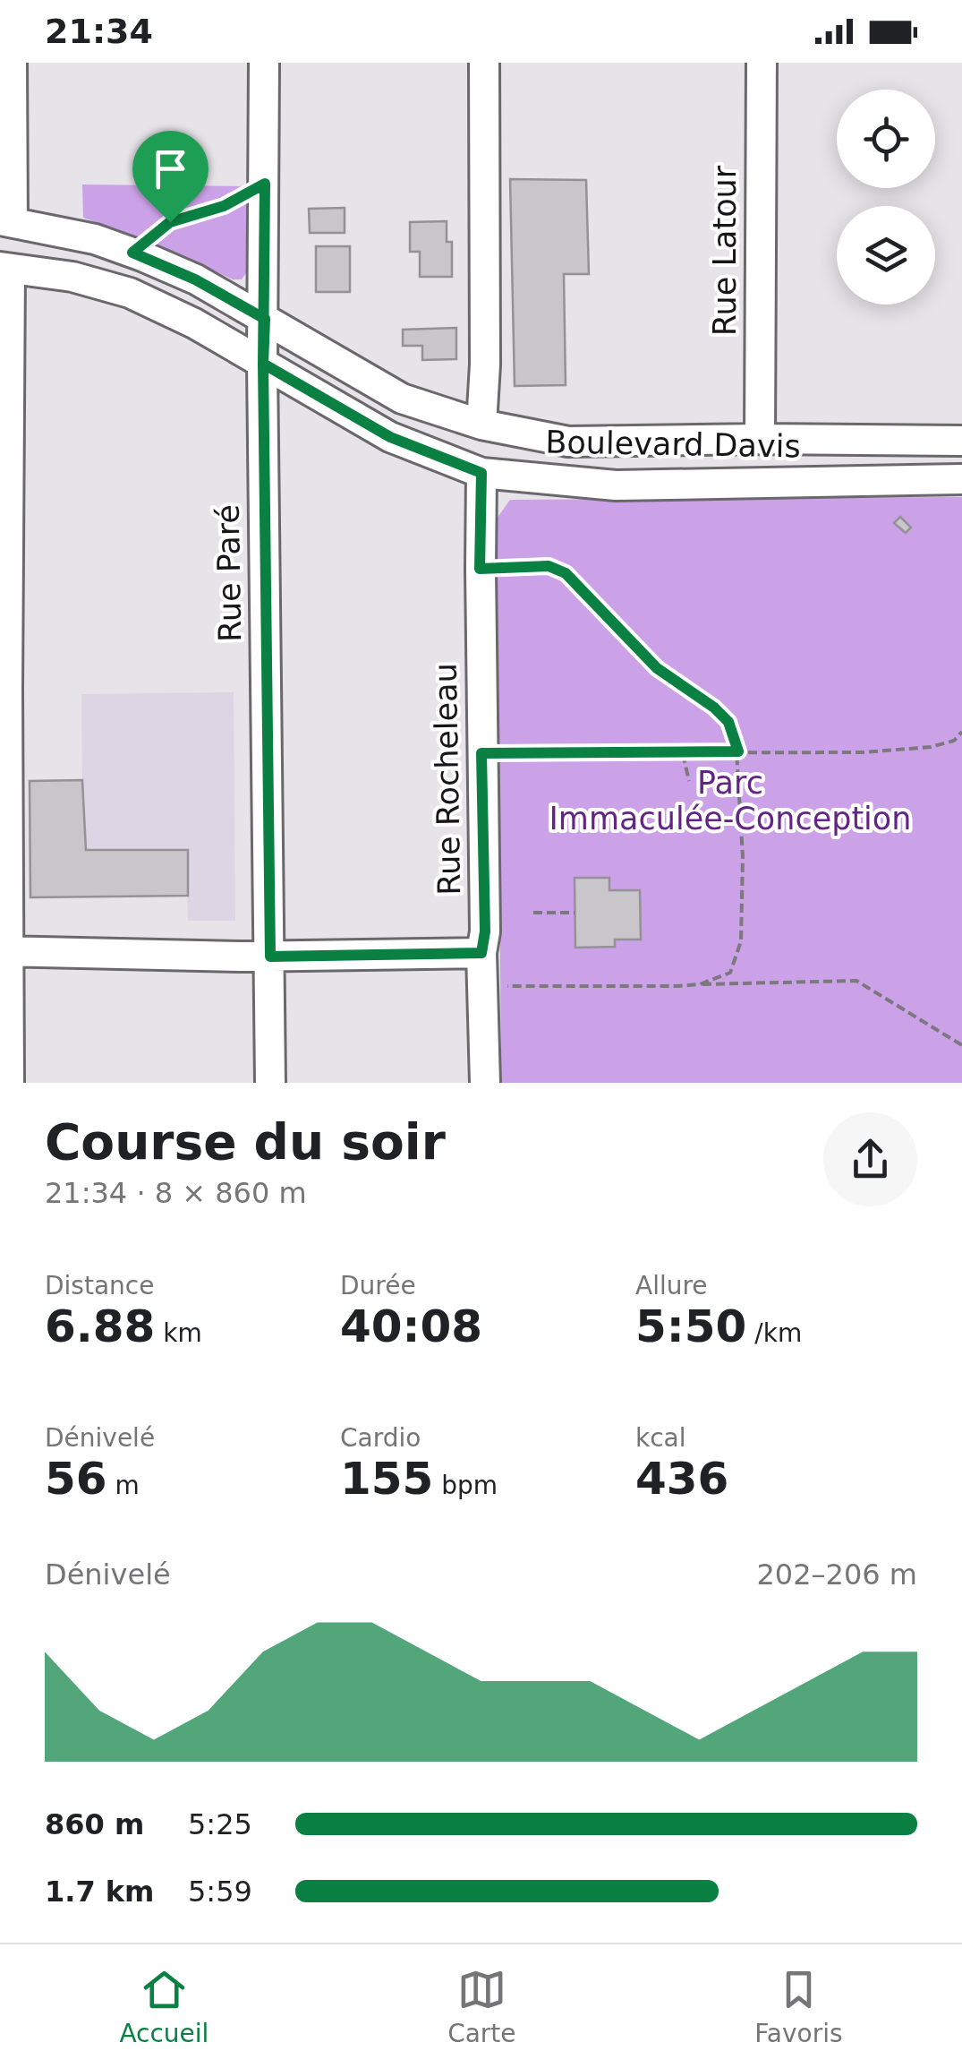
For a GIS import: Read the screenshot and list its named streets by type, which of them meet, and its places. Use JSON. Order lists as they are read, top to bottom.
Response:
{
  "streets": {
    "street": [
      "Rue Latour",
      "Boulevard Davis",
      "Rue Paré",
      "Rue Rocheleau"
    ]
  },
  "crossings": [
    ["Rue Latour", "Boulevard Davis"],
    ["Boulevard Davis", "Rue Paré"],
    ["Boulevard Davis", "Rue Rocheleau"]
  ],
  "parks": ["Parc Immaculée-Conception"],
  "page": {
    "status": "21:34",
    "heading": ["Course du soir", "21:34 · 8 × 860 m"],
    "stats": [
      ["Distance", "6.88 km"],
      ["Durée", "40:08"],
      ["Allure", "5:50 /km"],
      ["Dénivelé", "56 m"],
      ["Cardio", "155 bpm"],
      ["kcal", "436"]
    ],
    "chart": ["Dénivelé", "202–206 m"],
    "list": [
      {
        "name": "860 m",
        "note": "5:25"
      },
      {
        "name": "1.7 km",
        "note": "5:59"
      }
    ],
    "tabs": ["Accueil", "Carte", "Favoris"]
  }
}
